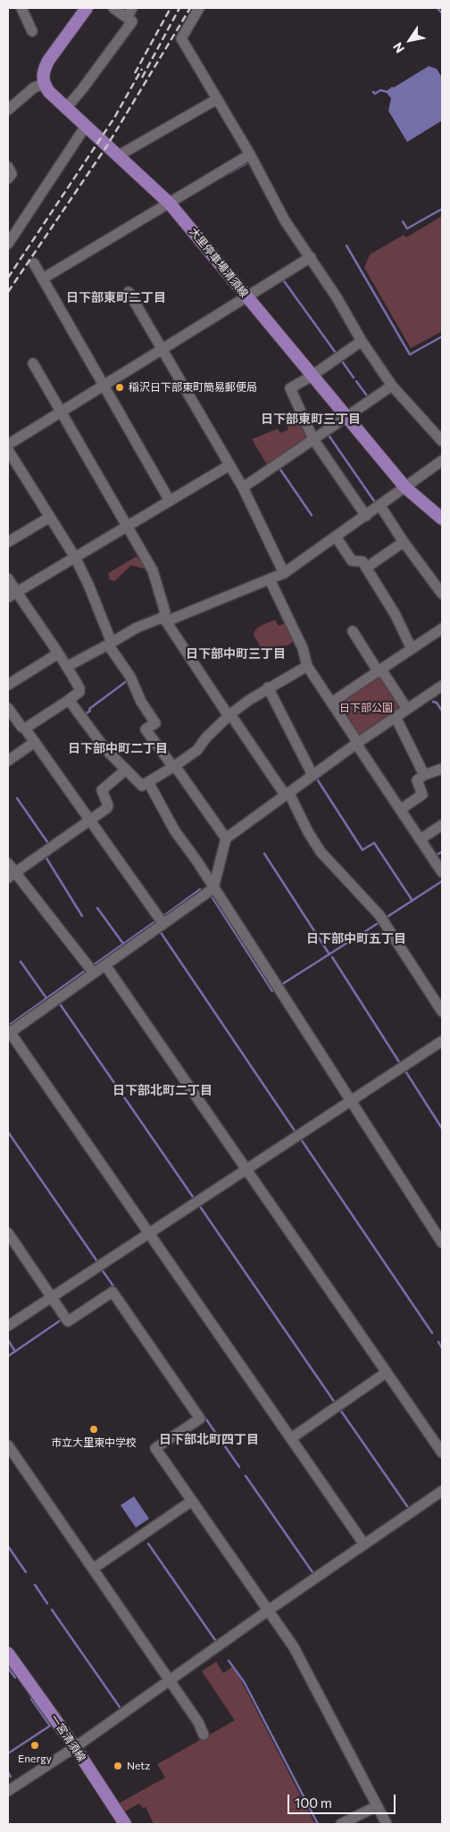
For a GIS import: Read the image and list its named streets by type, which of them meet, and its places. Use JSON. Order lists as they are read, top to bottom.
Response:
{
  "streets": {
    "main road": ["大里停車場清須線", "一宮清須線"]
  },
  "districts": [
    "日下部東町二丁目",
    "日下部東町三丁目",
    "日下部中町三丁目",
    "日下部中町二丁目",
    "日下部中町五丁目",
    "日下部北町二丁目",
    "日下部北町四丁目"
  ],
  "parks": ["日下部公園"],
  "places": [
    "稲沢日下部東町簡易郵便局",
    "市立大里東中学校",
    "Energy",
    "Netz"
  ],
  "scale_bar": "100 m",
  "north": "bottom left"
}
